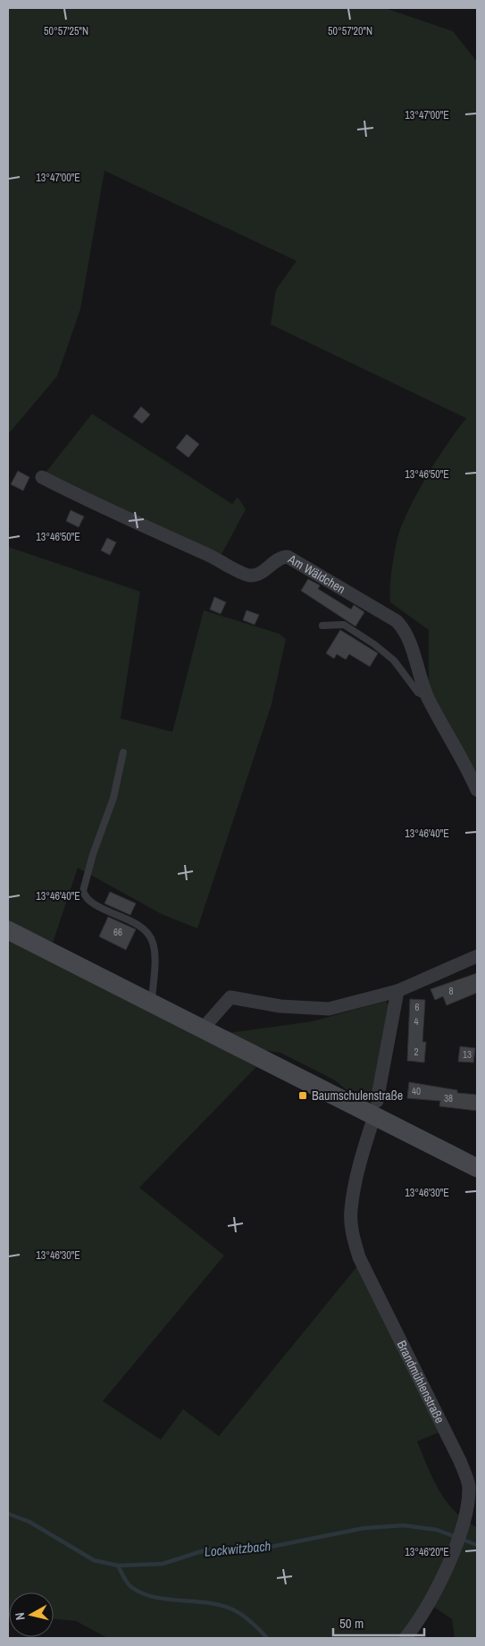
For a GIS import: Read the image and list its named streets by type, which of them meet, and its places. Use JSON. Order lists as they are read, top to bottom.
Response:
{
  "streets": {
    "street": ["Am Wäldchen", "Brandmühlenstraße"]
  },
  "water": ["Lockwitzbach"],
  "places": {
    "transit": ["Baumschulenstraße"]
  },
  "house_numbers": [
    "66",
    "8",
    "6",
    "4",
    "2",
    "13",
    "40",
    "38"
  ],
  "scale_bar": "50 m",
  "north": "left",
  "coordinates": [
    "50°57'25\"N",
    "50°57'20\"N",
    "13°47'00\"E",
    "13°46'50\"E",
    "13°46'40\"E",
    "13°46'30\"E",
    "13°46'20\"E"
  ]
}
